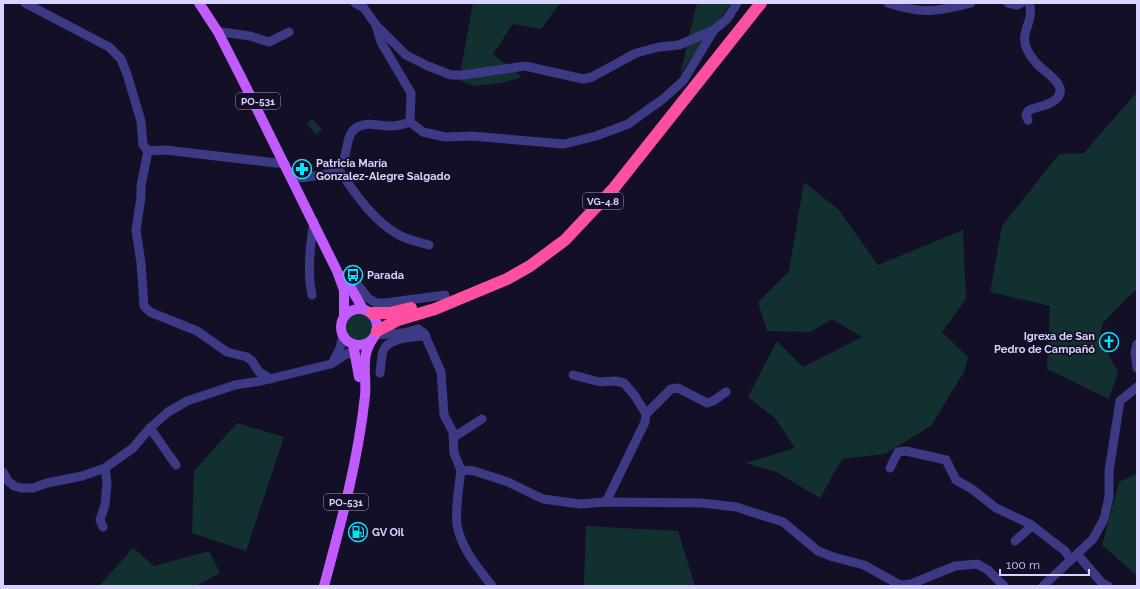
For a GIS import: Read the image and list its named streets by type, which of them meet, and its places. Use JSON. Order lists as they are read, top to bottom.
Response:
{
  "streets": {
    "highway": ["VG-4.8"],
    "main road": ["PO-531"]
  },
  "crossings": [
    ["PO-531", "VG-4.8"]
  ],
  "places": {
    "pharmacy": ["Patricia María Gonzalez-Alegre Salgado"],
    "bus stop": ["Parada"],
    "church": ["Igrexa de San Pedro de Campañó"],
    "fuel station": ["GV Oil"]
  },
  "scale_bar": "100 m"
}
